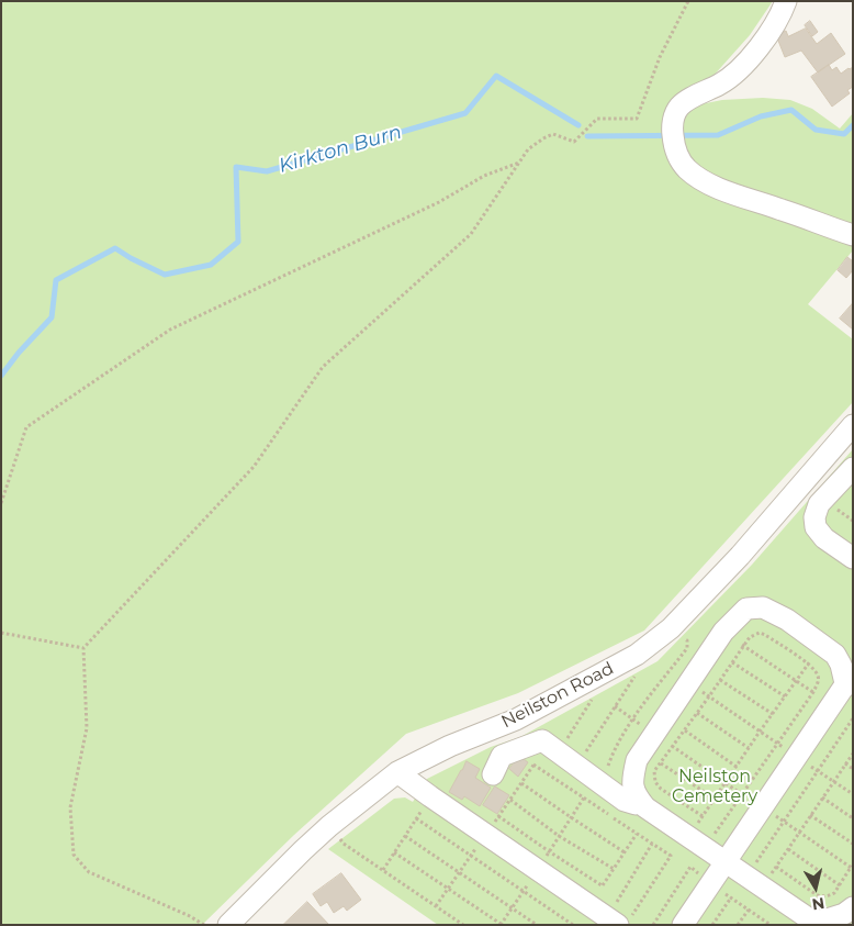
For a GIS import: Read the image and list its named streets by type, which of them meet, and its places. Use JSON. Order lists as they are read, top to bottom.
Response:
{
  "streets": {
    "street": ["Neilston Road"]
  },
  "water": ["Kirkton Burn"],
  "parks": ["Neilston Cemetery"],
  "north": "bottom"
}
